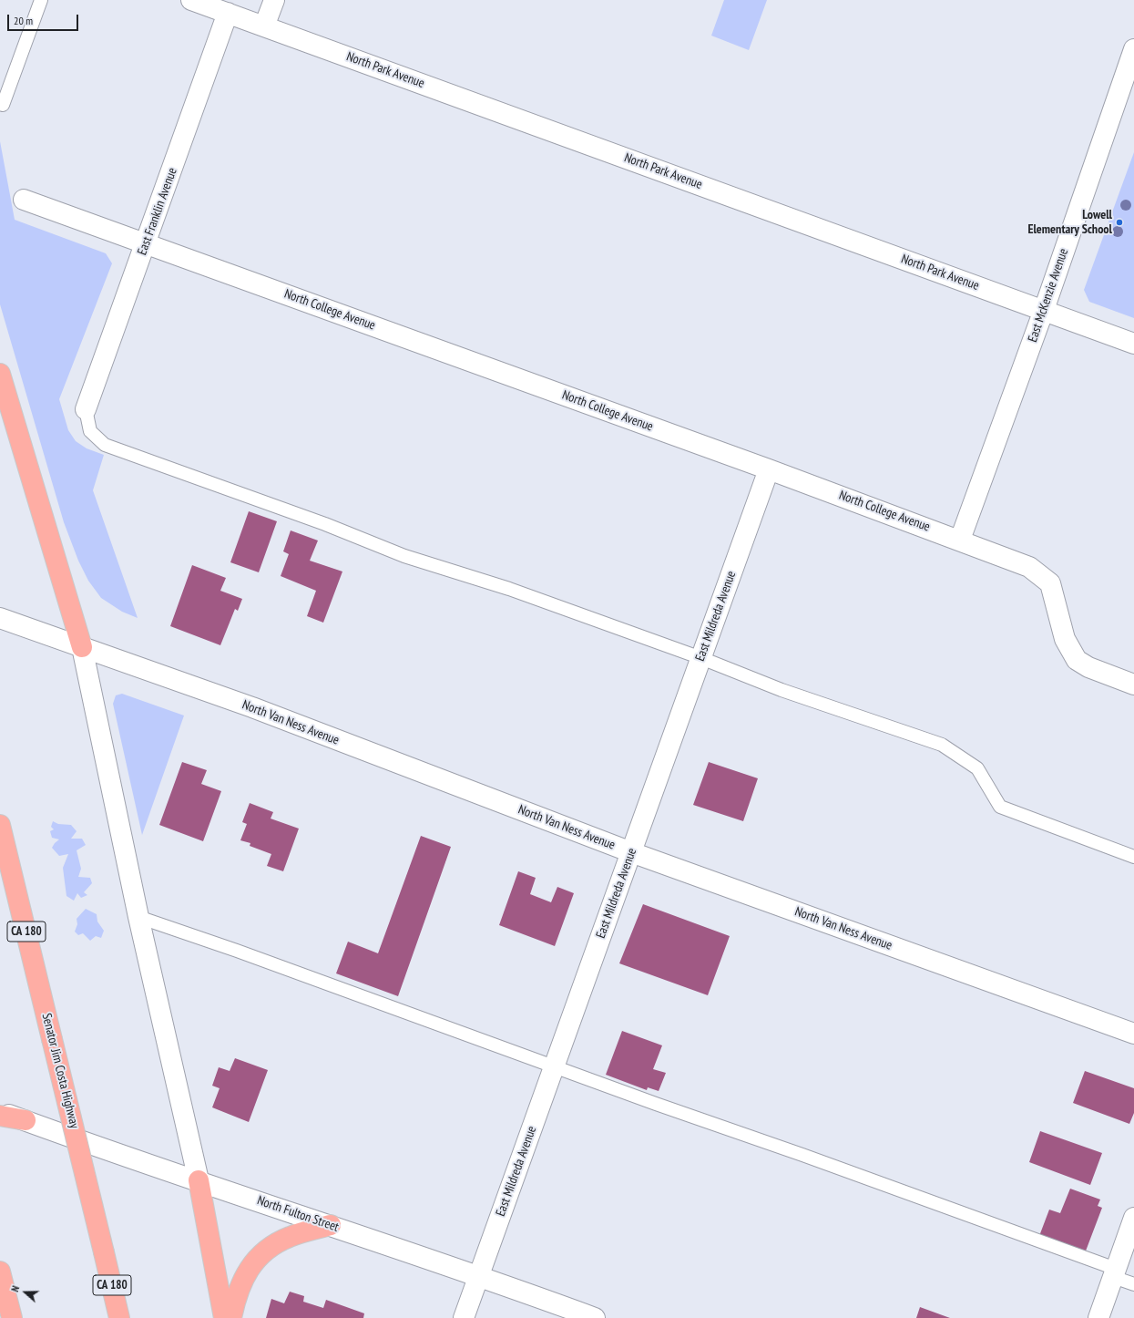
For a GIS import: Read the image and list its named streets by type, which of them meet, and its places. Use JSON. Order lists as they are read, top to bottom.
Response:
{
  "streets": {
    "highway": ["CA 180", "Senator Jim Costa Highway"],
    "street": [
      "North Park Avenue",
      "East Franklin Avenue",
      "East McKenzie Avenue",
      "North College Avenue",
      "East Mildreda Avenue",
      "North Van Ness Avenue",
      "North Fulton Street"
    ]
  },
  "crossings": [
    ["North Park Avenue", "East Franklin Avenue"],
    ["North Park Avenue", "East McKenzie Avenue"],
    ["East Franklin Avenue", "North College Avenue"],
    ["East McKenzie Avenue", "North College Avenue"],
    ["North College Avenue", "East Mildreda Avenue"],
    ["East Mildreda Avenue", "North Van Ness Avenue"],
    ["East Mildreda Avenue", "North Fulton Street"]
  ],
  "places": ["Lowell Elementary School"],
  "scale_bar": "20 m",
  "north": "left"
}
